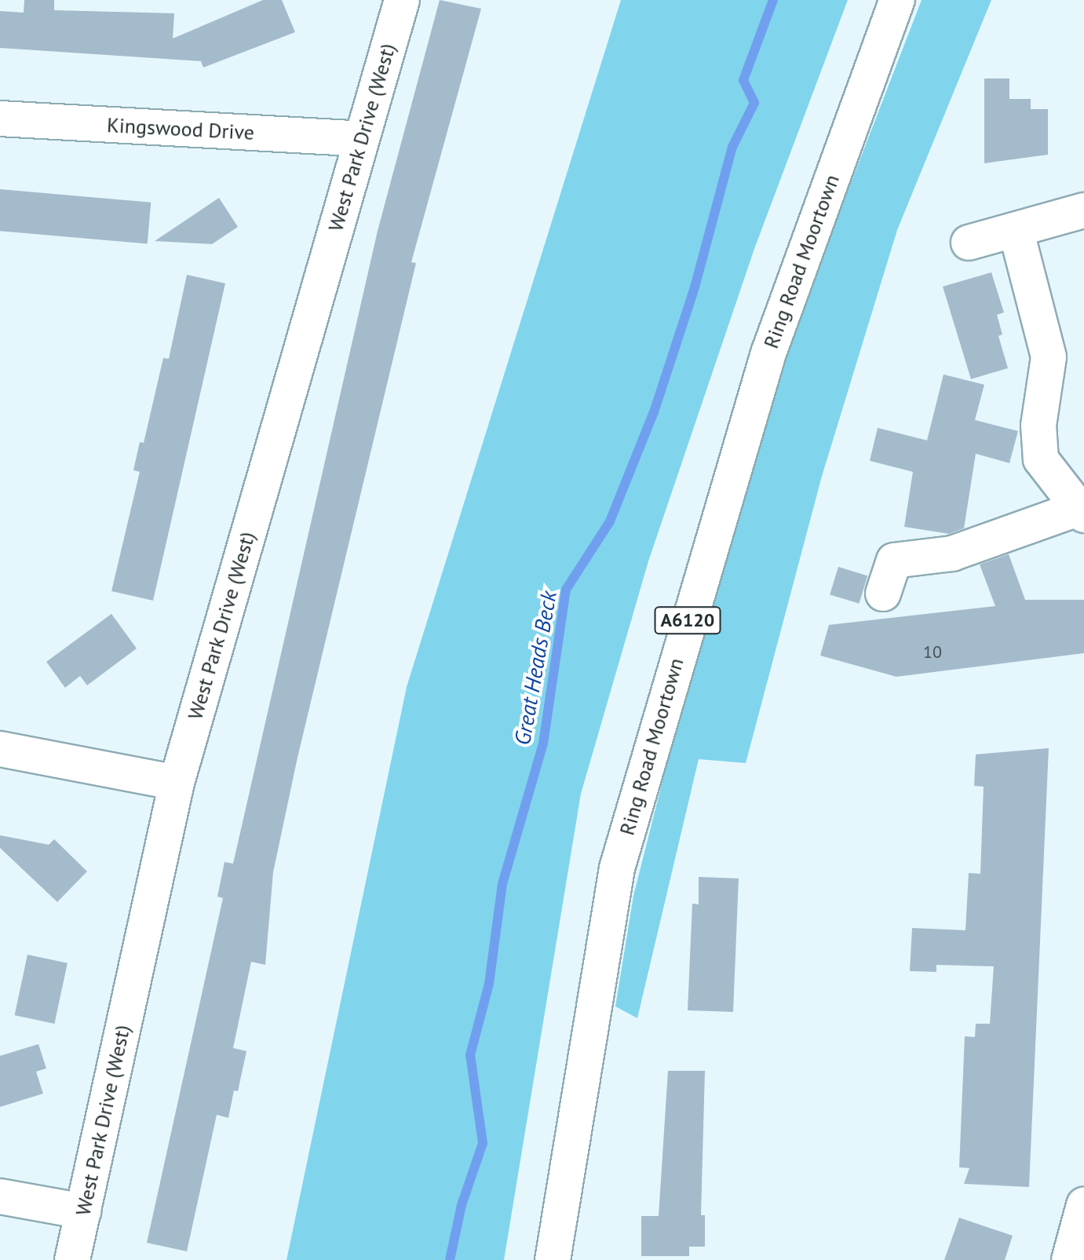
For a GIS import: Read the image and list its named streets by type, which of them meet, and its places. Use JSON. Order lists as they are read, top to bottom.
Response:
{
  "streets": {
    "main road": [
      "Kingswood Drive",
      "West Park Drive (West)",
      "Ring Road Moortown",
      "A6120"
    ]
  },
  "crossings": [
    ["Kingswood Drive", "West Park Drive (West)"]
  ],
  "water": ["Great Heads Beck"],
  "house_numbers": ["10"]
}
